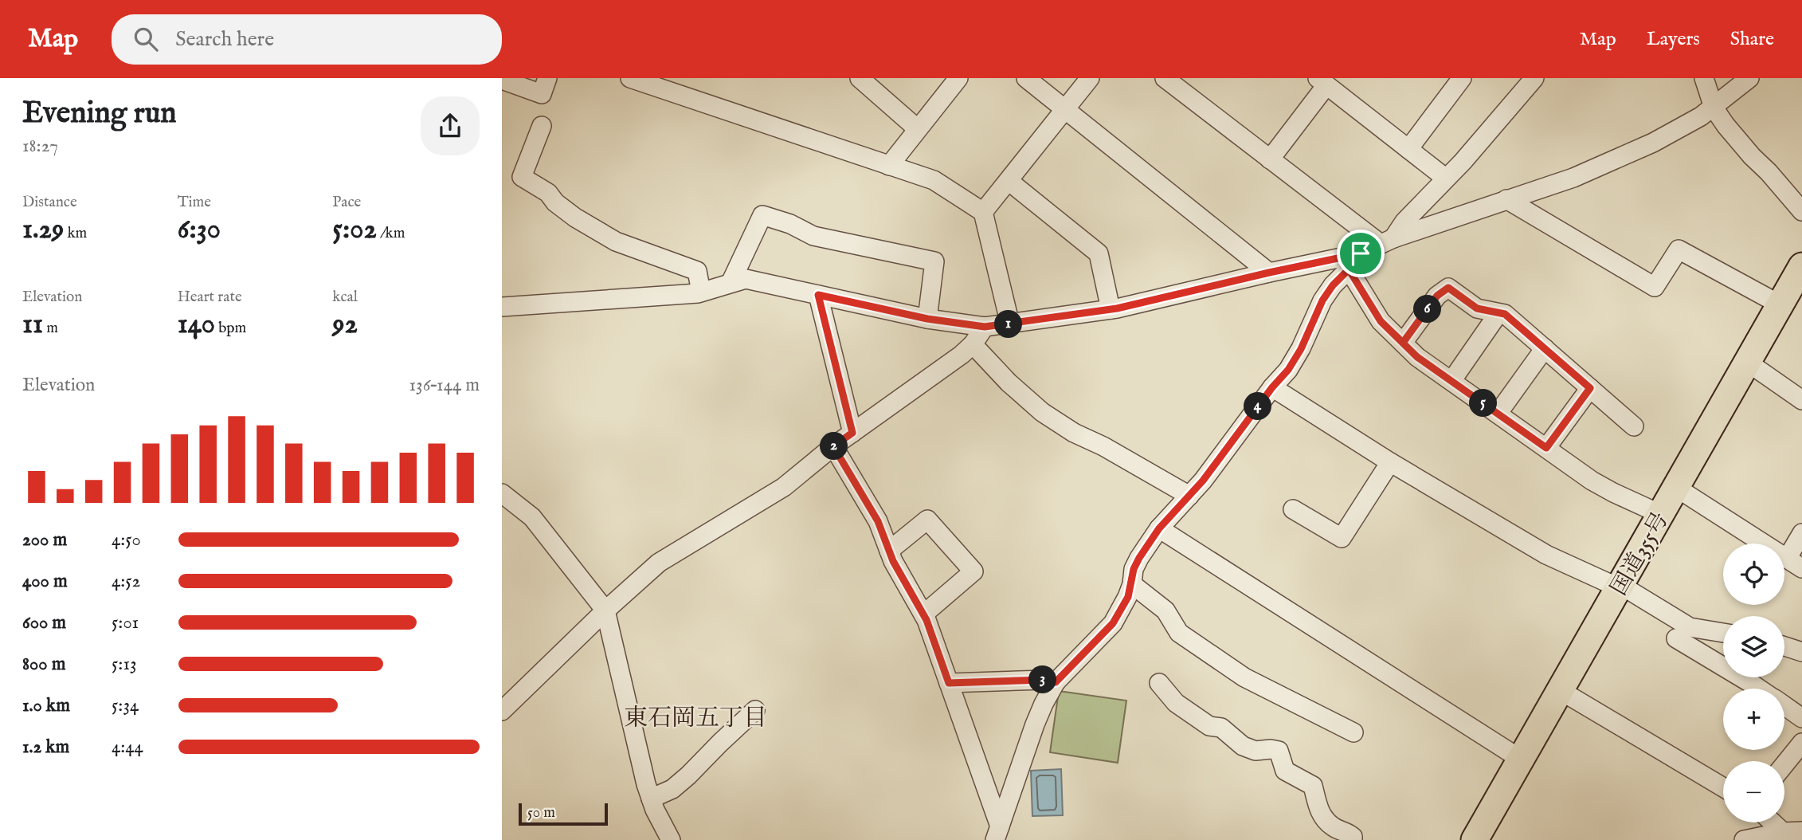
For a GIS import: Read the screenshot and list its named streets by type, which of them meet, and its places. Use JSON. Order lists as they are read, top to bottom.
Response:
{
  "streets": {
    "highway": ["国道355号"]
  },
  "districts": ["東石岡五丁目"],
  "scale_bar": "50 m",
  "page": {
    "header": "Map",
    "search": "Search here",
    "nav": ["Map", "Layers", "Share"],
    "heading": ["Evening run", "18:27"],
    "stats": [
      ["Distance", "1.29 km"],
      ["Time", "6:30"],
      ["Pace", "5:02 /km"],
      ["Elevation", "11 m"],
      ["Heart rate", "140 bpm"],
      ["kcal", "92"]
    ],
    "pins": [
      "6",
      "1",
      "5",
      "4",
      "2",
      "3"
    ],
    "chart": ["Elevation", "136–144 m"],
    "list": [
      {
        "name": "200 m",
        "note": "4:50"
      },
      {
        "name": "400 m",
        "note": "4:52"
      },
      {
        "name": "600 m",
        "note": "5:01"
      },
      {
        "name": "800 m",
        "note": "5:13"
      },
      {
        "name": "1.0 km",
        "note": "5:34"
      },
      {
        "name": "1.2 km",
        "note": "4:44"
      }
    ],
    "map_buttons": ["+", "−"],
    "scale": "50 m"
  }
}
